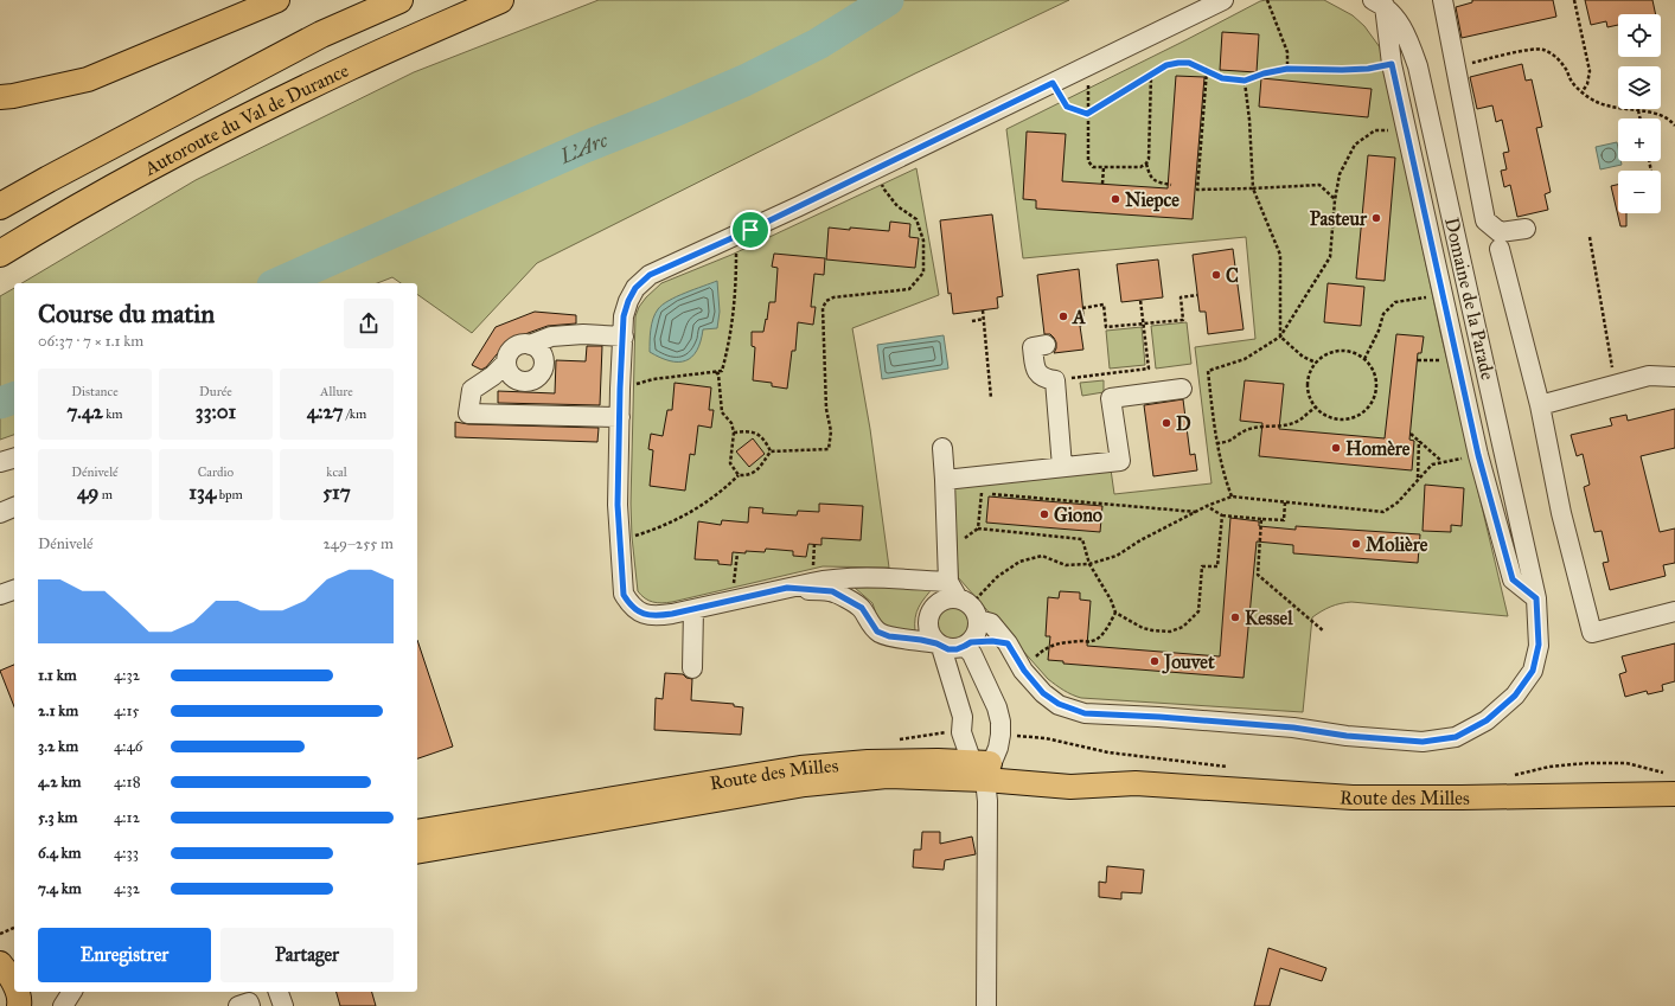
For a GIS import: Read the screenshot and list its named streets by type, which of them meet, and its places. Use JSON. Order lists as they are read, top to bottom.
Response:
{
  "streets": {
    "highway": ["Autoroute du Val de Durance"],
    "main road": ["Route des Milles"],
    "street": ["Domaine de la Parade"]
  },
  "water": ["L'Arc"],
  "places": [
    "Niepce",
    "Pasteur",
    "C",
    "A",
    "D",
    "Homère",
    "Giono",
    "Molière",
    "Kessel",
    "Jouvet"
  ],
  "page": {
    "map_buttons": ["+", "−"],
    "heading": ["Course du matin", "06:37 · 7 × 1.1 km"],
    "stats": [
      ["Distance", "7.42 km"],
      ["Durée", "33:01"],
      ["Allure", "4:27 /km"],
      ["Dénivelé", "49 m"],
      ["Cardio", "134 bpm"],
      ["kcal", "517"]
    ],
    "chart": ["Dénivelé", "249–255 m"],
    "list": [
      {
        "name": "1.1 km",
        "note": "4:32"
      },
      {
        "name": "2.1 km",
        "note": "4:15"
      },
      {
        "name": "3.2 km",
        "note": "4:46"
      },
      {
        "name": "4.2 km",
        "note": "4:18"
      },
      {
        "name": "5.3 km",
        "note": "4:12"
      },
      {
        "name": "6.4 km",
        "note": "4:33"
      },
      {
        "name": "7.4 km",
        "note": "4:32"
      }
    ],
    "buttons": ["Enregistrer", "Partager"]
  }
}
